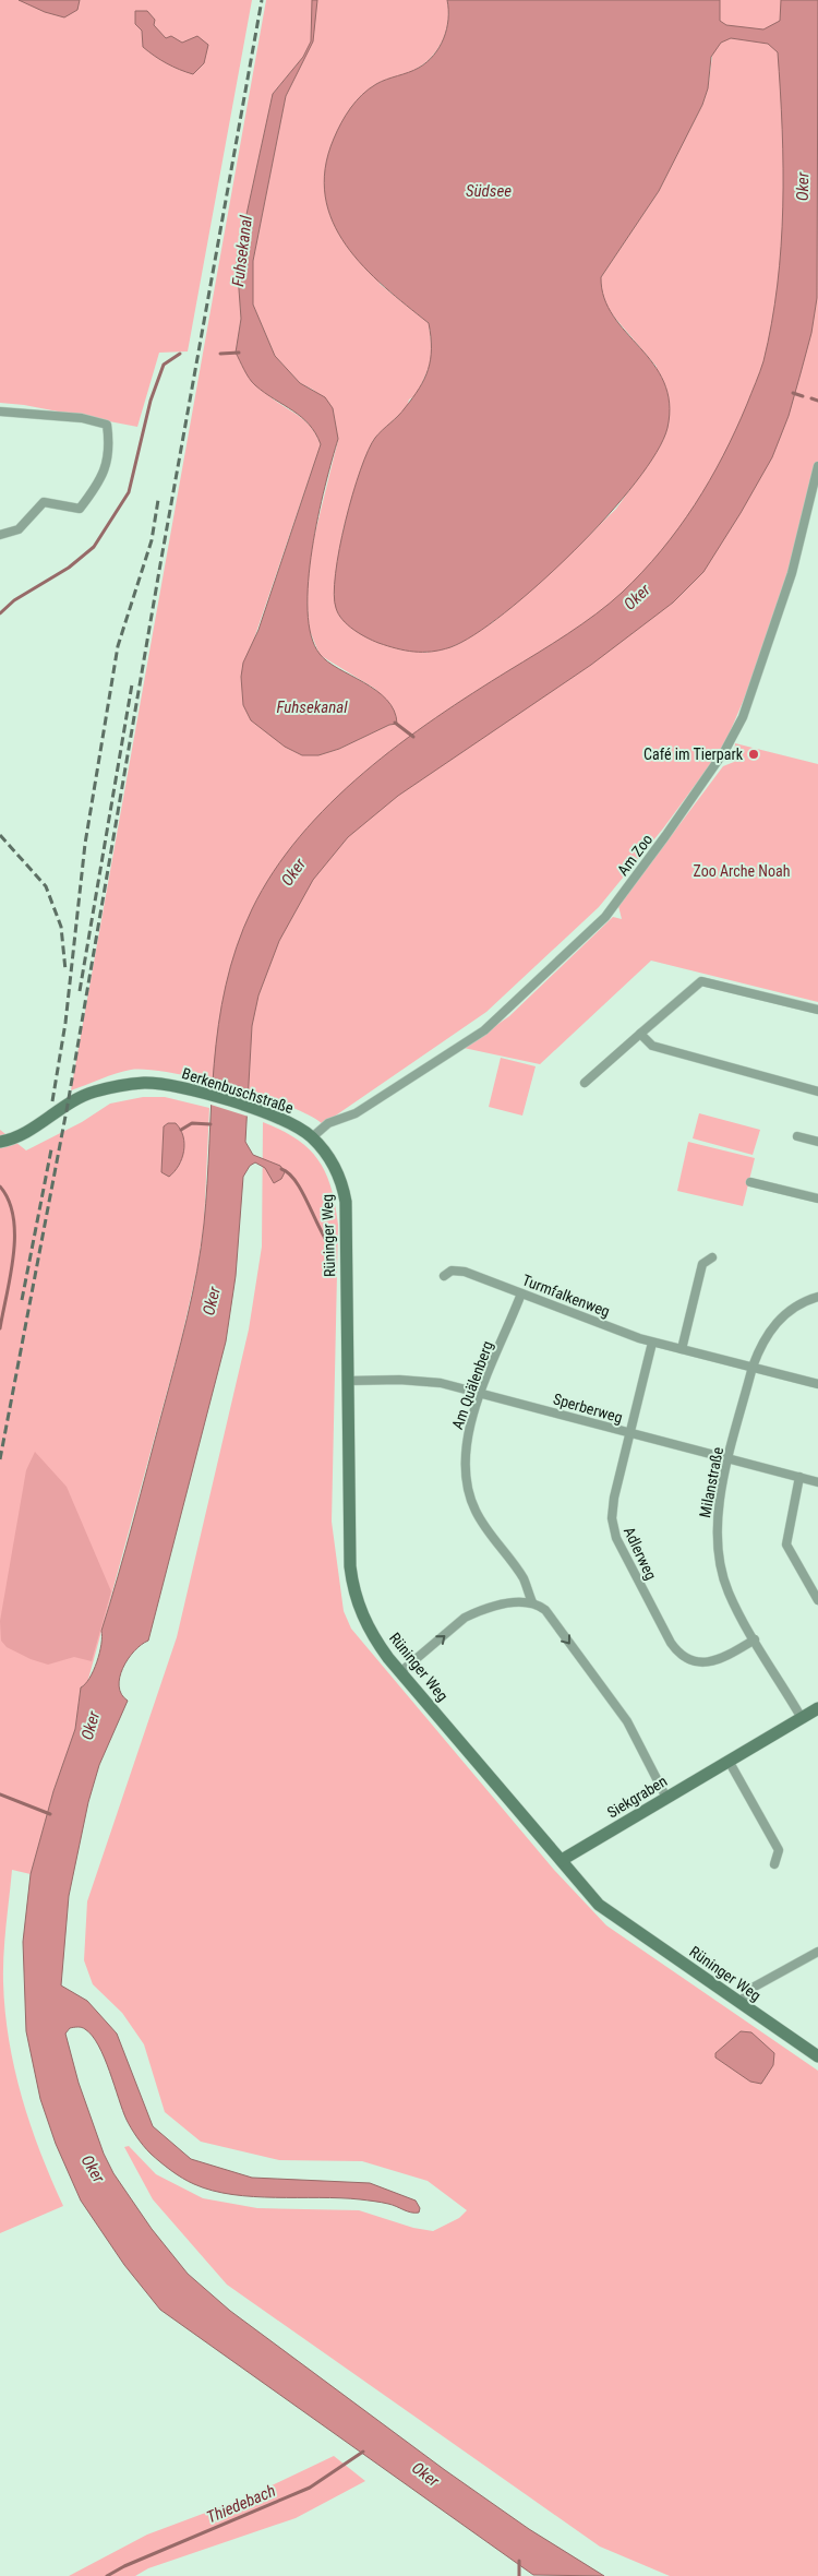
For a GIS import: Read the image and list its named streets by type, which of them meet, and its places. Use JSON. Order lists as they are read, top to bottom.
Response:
{
  "streets": {
    "street": [
      "Am Zoo",
      "Berkenbuschstraße",
      "Rüninger Weg",
      "Turmfalkenweg",
      "Am Quälenberg",
      "Sperberweg",
      "Milanstraße",
      "Adlerweg",
      "Siekgraben"
    ]
  },
  "crossings": [
    ["Am Zoo", "Berkenbuschstraße"],
    ["Am Zoo", "Rüninger Weg"],
    ["Berkenbuschstraße", "Rüninger Weg"],
    ["Rüninger Weg", "Sperberweg"],
    ["Rüninger Weg", "Siekgraben"],
    ["Turmfalkenweg", "Am Quälenberg"],
    ["Turmfalkenweg", "Milanstraße"],
    ["Turmfalkenweg", "Adlerweg"],
    ["Am Quälenberg", "Sperberweg"],
    ["Am Quälenberg", "Siekgraben"],
    ["Sperberweg", "Milanstraße"],
    ["Sperberweg", "Adlerweg"],
    ["Milanstraße", "Adlerweg"],
    ["Milanstraße", "Siekgraben"]
  ],
  "one_way": ["Am Quälenberg"],
  "water": [
    "Oker",
    "Südsee",
    "Fuhsekanal",
    "Thiedebach"
  ],
  "parks": ["Zoo Arche Noah"],
  "places": ["Café im Tierpark"]
}
